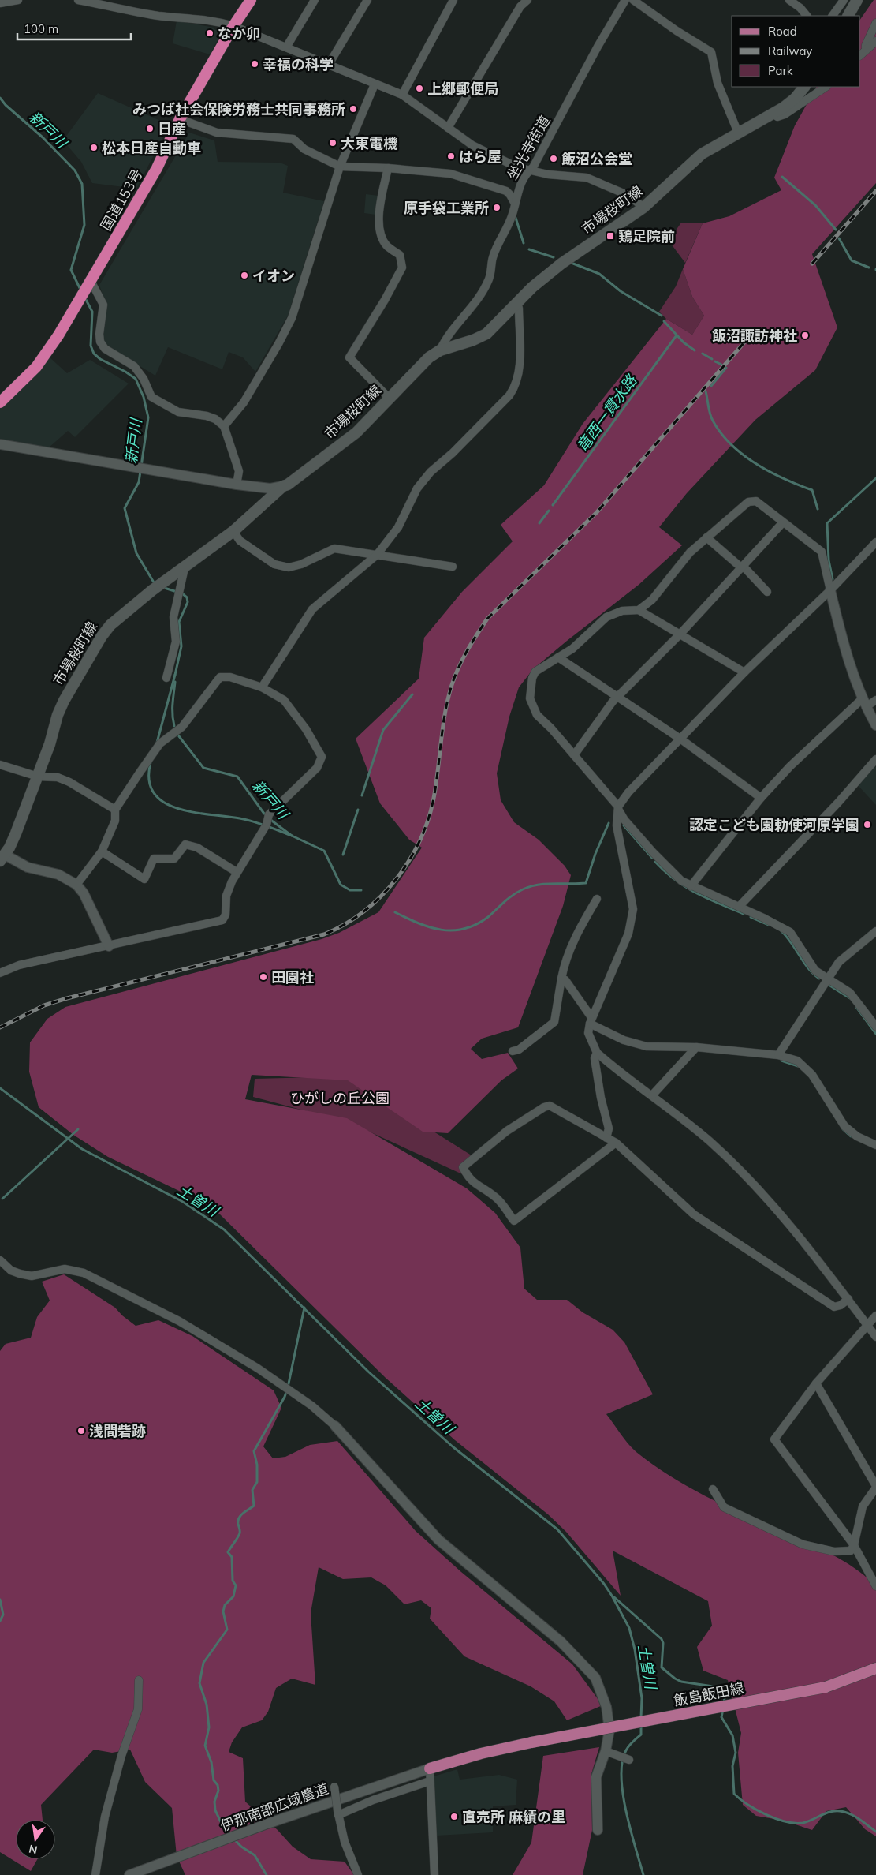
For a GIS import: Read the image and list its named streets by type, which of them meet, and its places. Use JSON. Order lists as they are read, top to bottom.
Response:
{
  "streets": {
    "highway": ["国道153号"],
    "main road": ["市場桜町線", "飯島飯田線"],
    "street": ["坐光寺街道", "伊那南部広域農道"]
  },
  "crossings": [
    ["坐光寺街道", "市場桜町線"],
    ["飯島飯田線", "伊那南部広域農道"]
  ],
  "water": ["新戸川", "竜西一貫水路", "土曽川"],
  "parks": ["ひがしの丘公園"],
  "places": {
    "other": [
      "なか卯",
      "幸福の科学",
      "上郷郵便局",
      "みつば社会保険労務士共同事務所",
      "日産",
      "大東電機",
      "松本日産自動車",
      "はら屋",
      "飯沼公会堂",
      "原手袋工業所",
      "イオン",
      "飯沼諏訪神社",
      "認定こども園勅使河原学園",
      "田園社",
      "浅間砦跡",
      "直売所 麻績の里"
    ],
    "transit": ["鶏足院前"]
  },
  "legend": ["Road", "Railway", "Park"],
  "scale_bar": "100 m",
  "north": "bottom"
}
